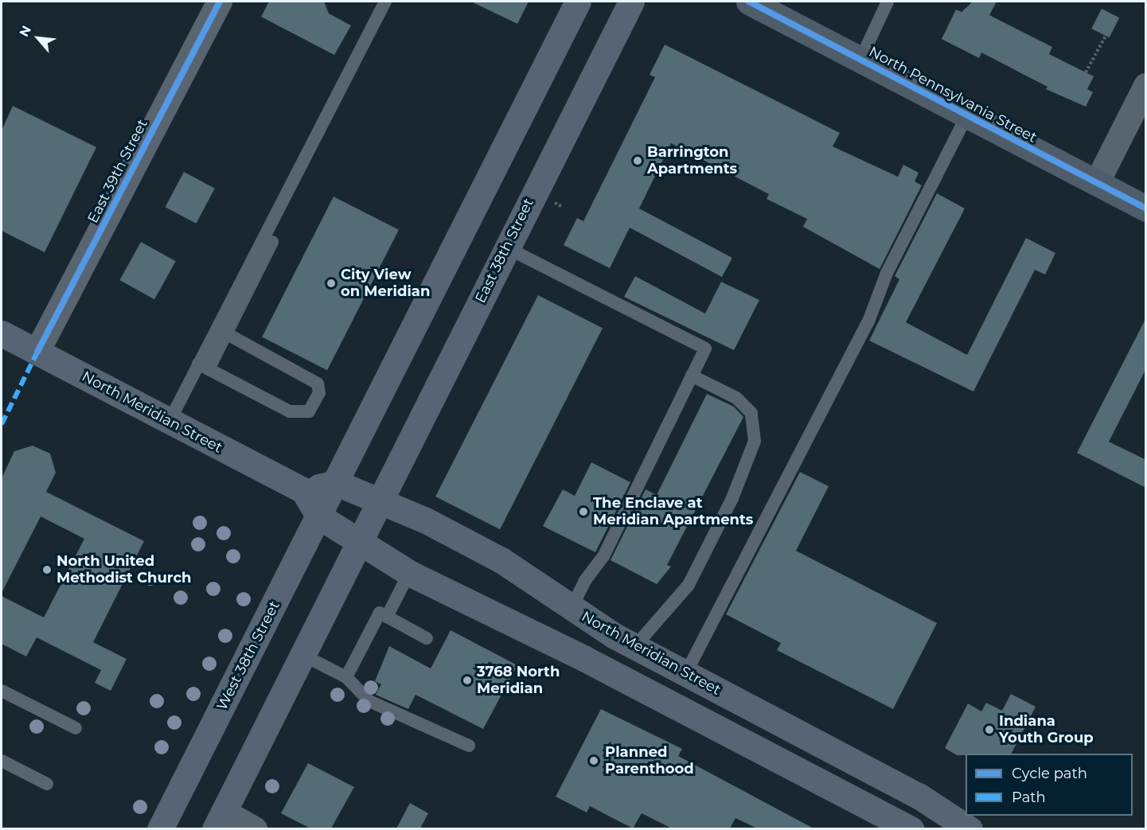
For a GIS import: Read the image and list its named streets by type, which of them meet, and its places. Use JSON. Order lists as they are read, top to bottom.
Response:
{
  "streets": {
    "main road": ["East 38th Street", "North Meridian Street", "West 38th Street"],
    "street": ["North Pennsylvania Street", "East 39th Street"]
  },
  "crossings": [
    ["East 39th Street", "North Meridian Street"],
    ["East 38th Street", "North Meridian Street"],
    ["North Meridian Street", "West 38th Street"]
  ],
  "places": [
    "Barrington Apartments",
    "City View on Meridian",
    "The Enclave at Meridian Apartments",
    "North United Methodist Church",
    "3768 North Meridian",
    "Indiana Youth Group",
    "Planned Parenthood"
  ],
  "legend": ["Cycle path", "Path"],
  "north": "top left"
}
